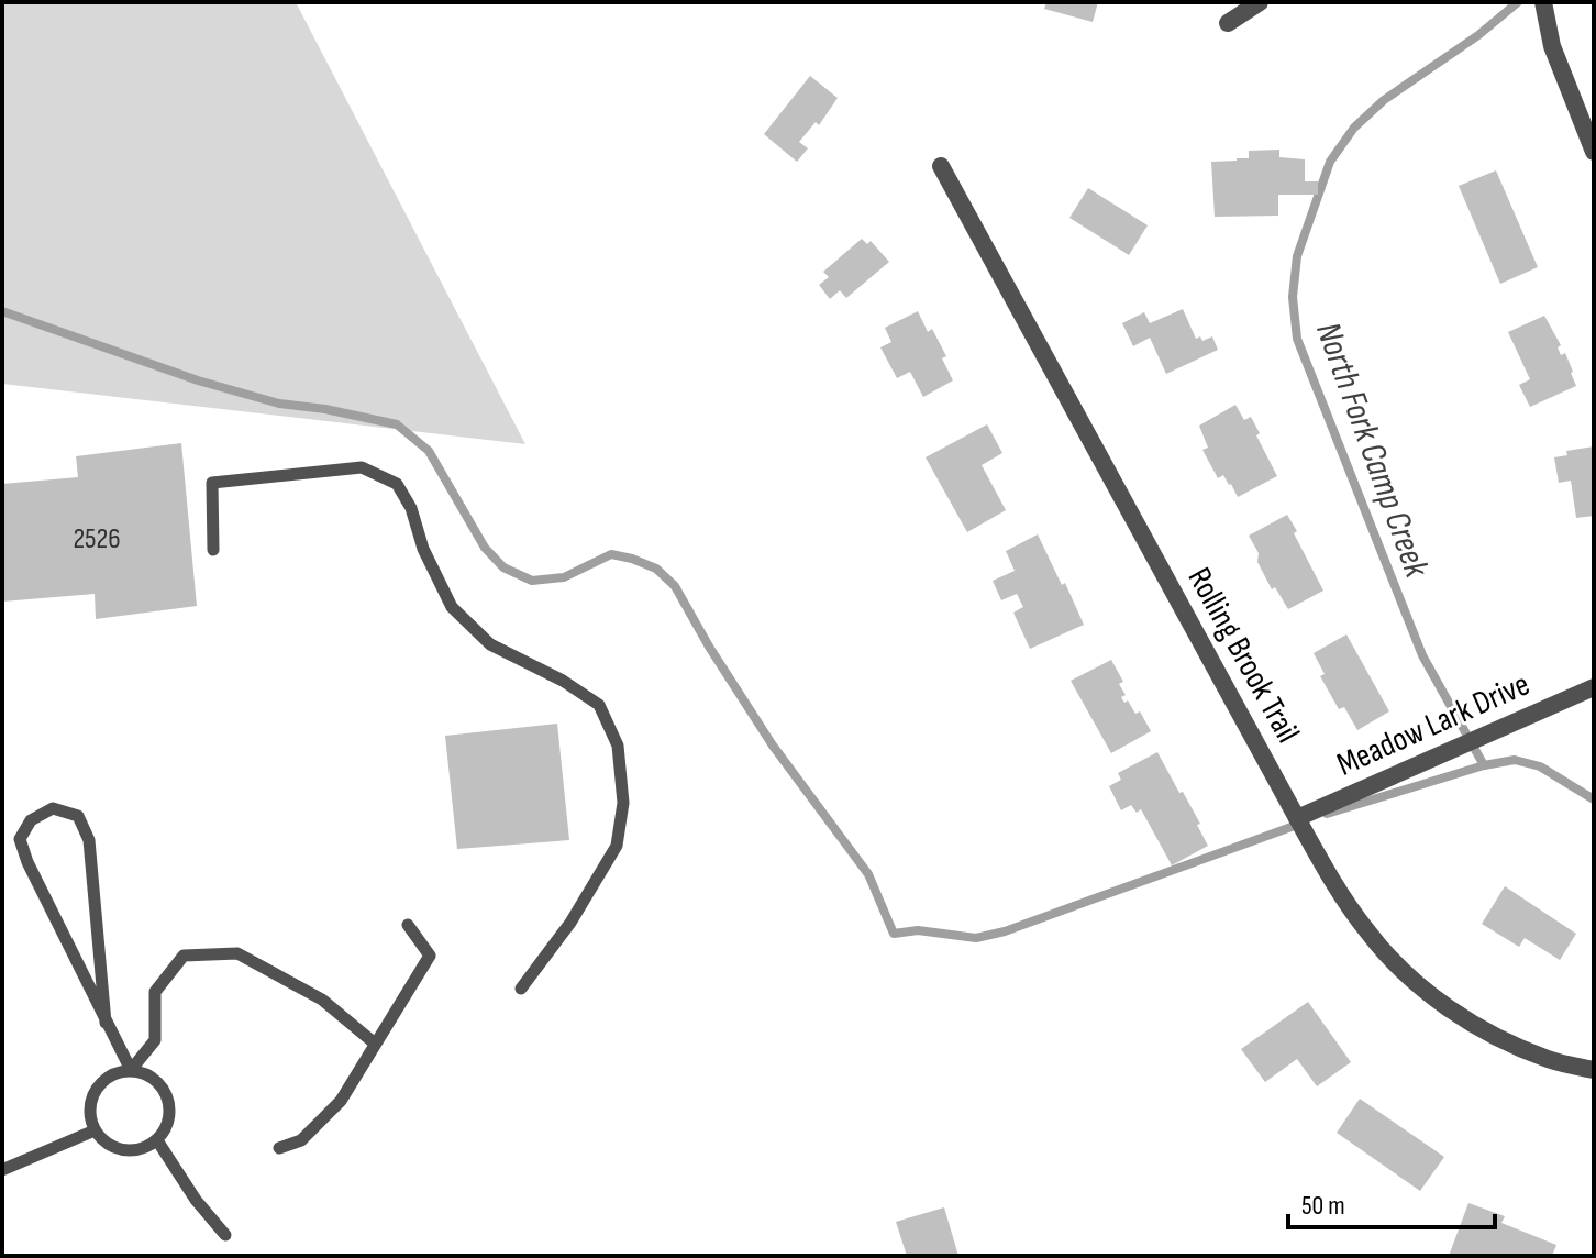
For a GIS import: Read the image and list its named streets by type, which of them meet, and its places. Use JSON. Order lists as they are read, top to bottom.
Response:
{
  "streets": {
    "street": ["Rolling Brook Trail", "Meadow Lark Drive"]
  },
  "crossings": [
    ["Rolling Brook Trail", "Meadow Lark Drive"]
  ],
  "water": ["North Fork Camp Creek"],
  "house_numbers": ["2526"],
  "scale_bar": "50 m"
}
